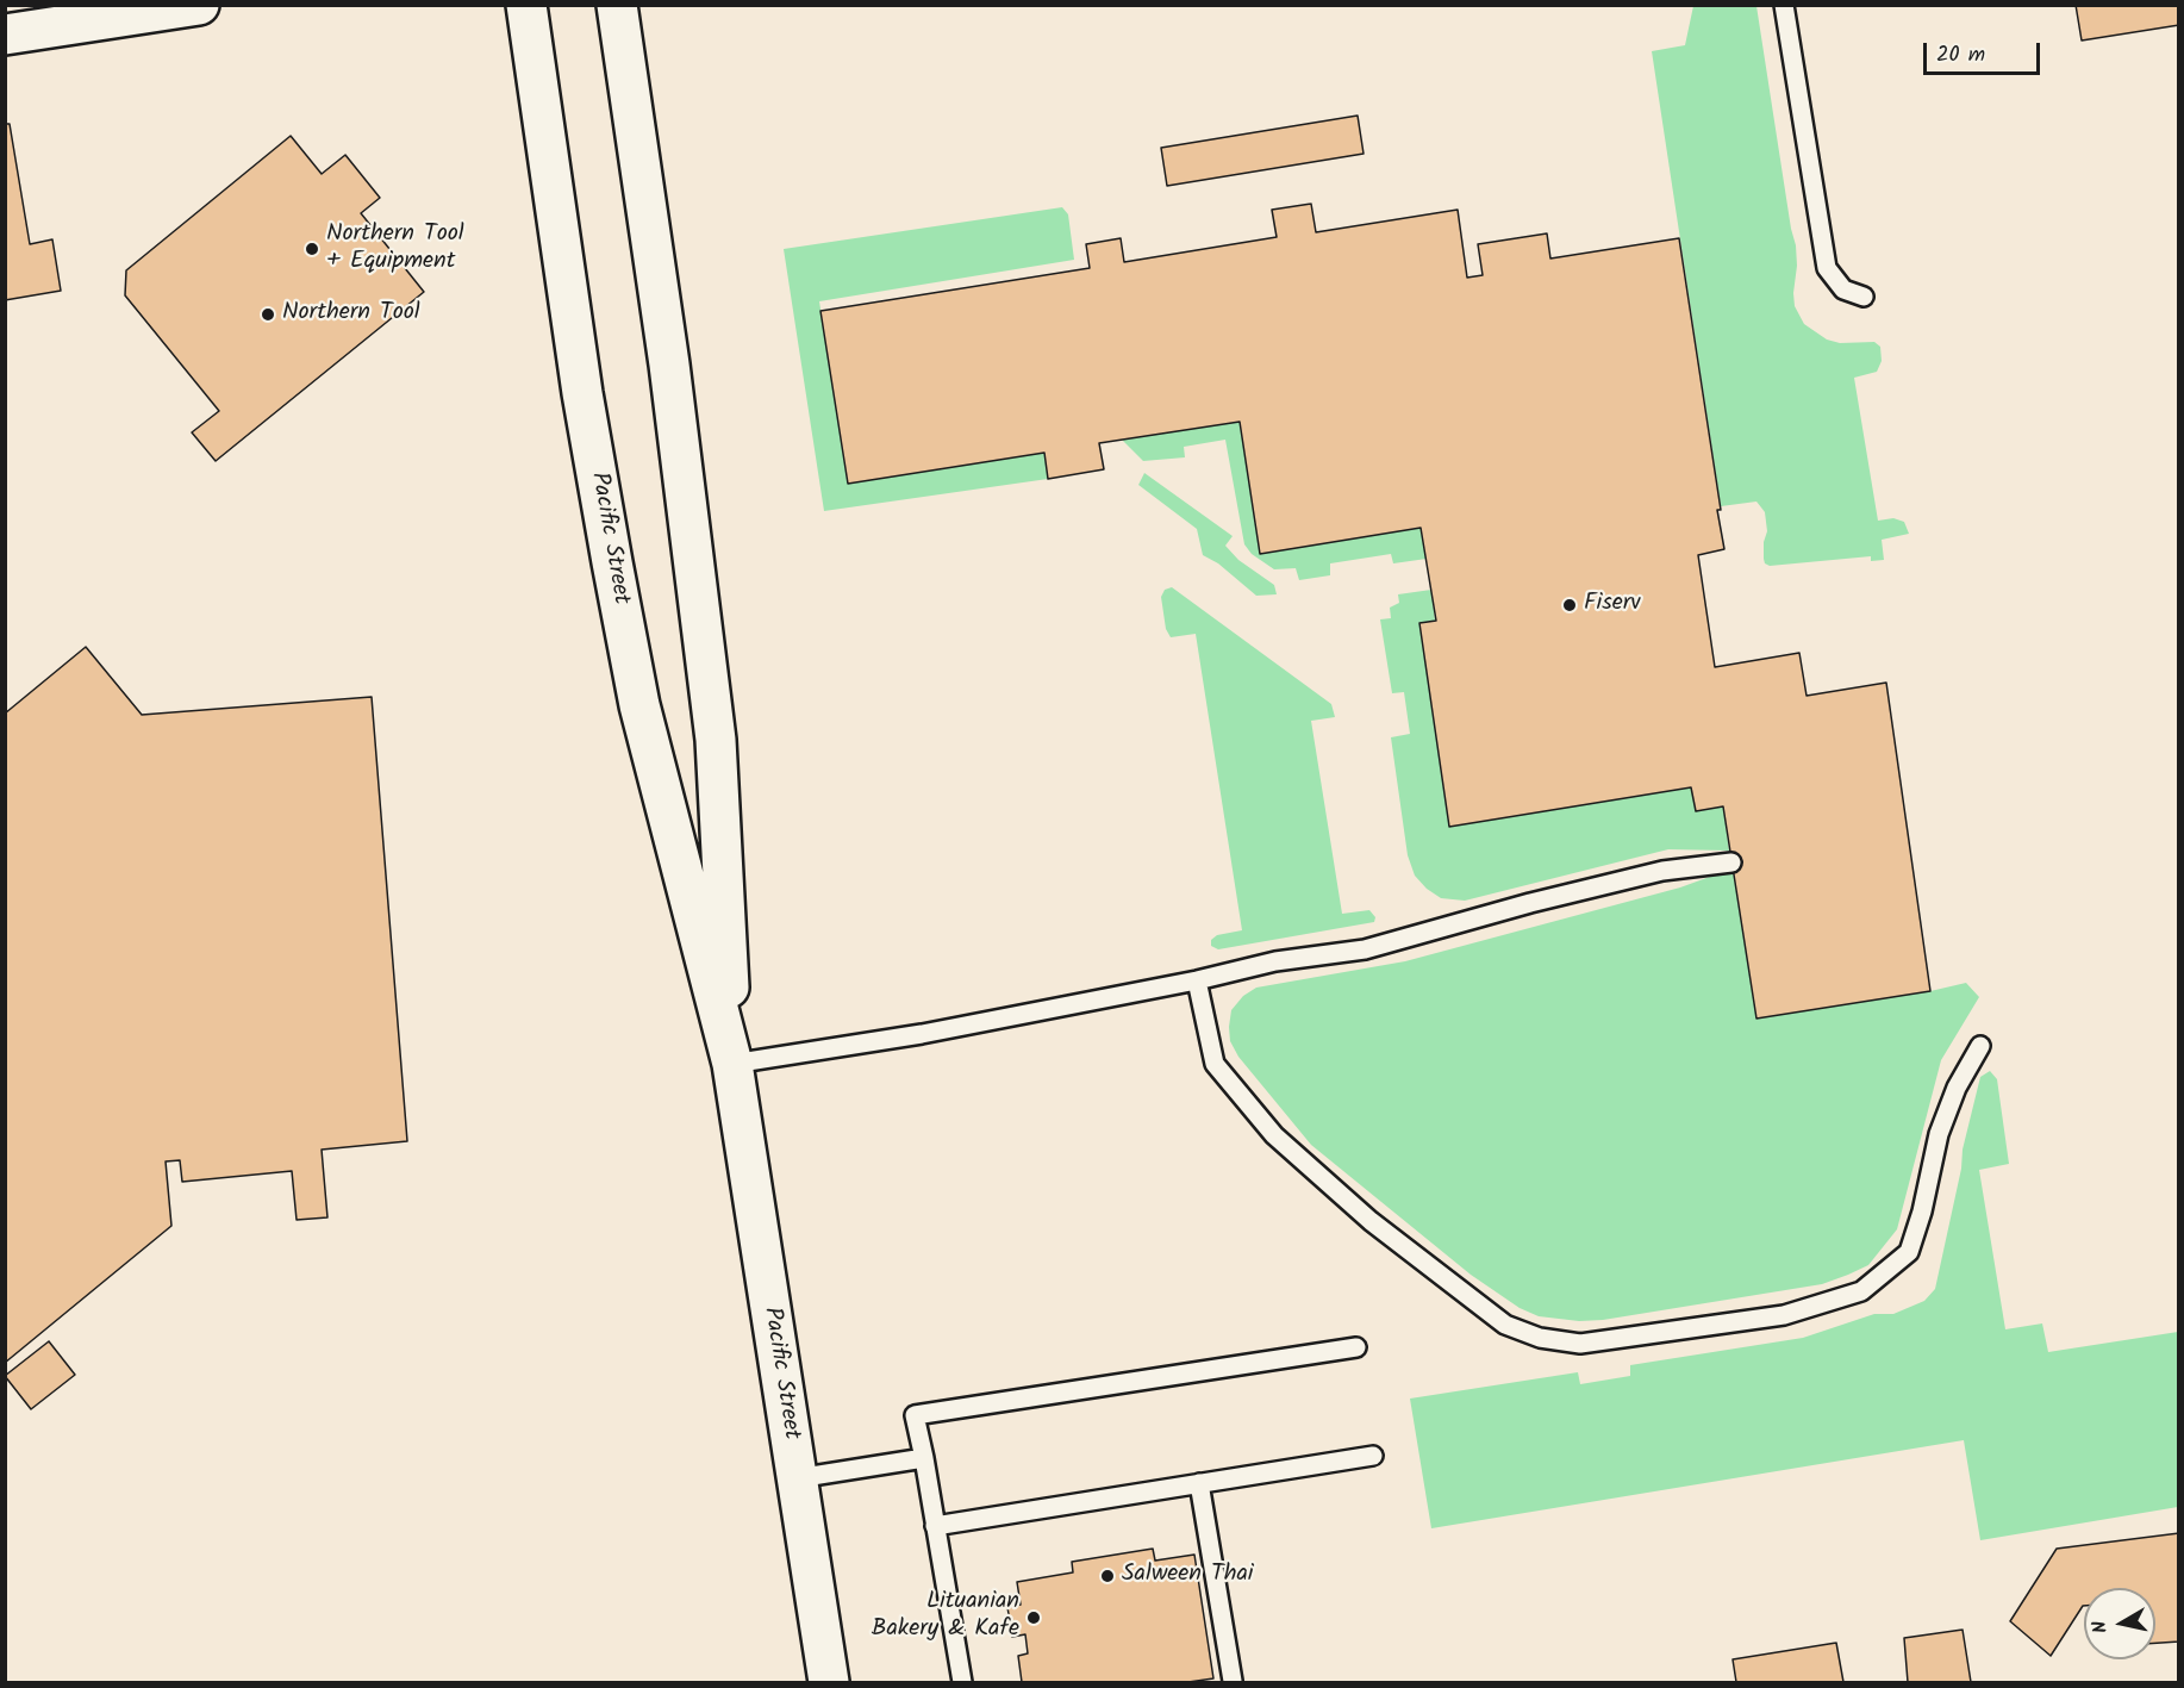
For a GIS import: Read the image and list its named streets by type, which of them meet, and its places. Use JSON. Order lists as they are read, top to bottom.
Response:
{
  "streets": {
    "main road": ["Pacific Street"]
  },
  "places": [
    "Northern Tool + Equipment",
    "Northern Tool",
    "Fiserv",
    "Salween Thai",
    "Lituanian Bakery & Kafe"
  ],
  "scale_bar": "20 m",
  "north": "left"
}
